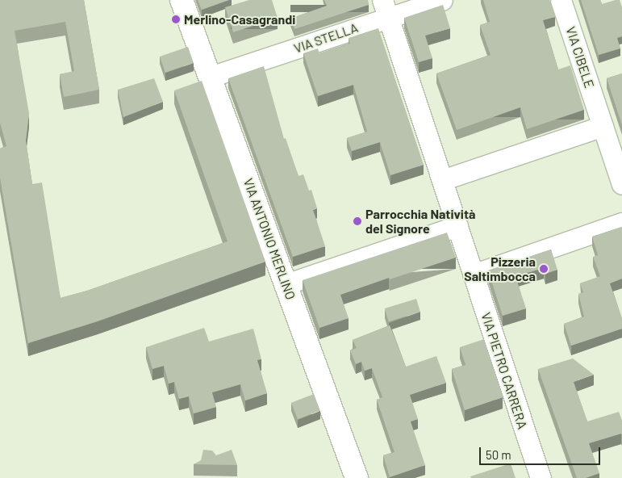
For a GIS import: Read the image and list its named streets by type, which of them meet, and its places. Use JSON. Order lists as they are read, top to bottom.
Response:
{
  "streets": {
    "main road": ["VIA ANTONIO MERLINO"],
    "street": ["VIA STELLA", "VIA CIBELE", "VIA PIETRO CARRERA"]
  },
  "crossings": [
    ["VIA STELLA", "VIA ANTONIO MERLINO"]
  ],
  "places": ["Merlino-Casagrandi", "Parrocchia Natività del Signore", "Pizzeria Saltimbocca"],
  "scale_bar": "50 m"
}
